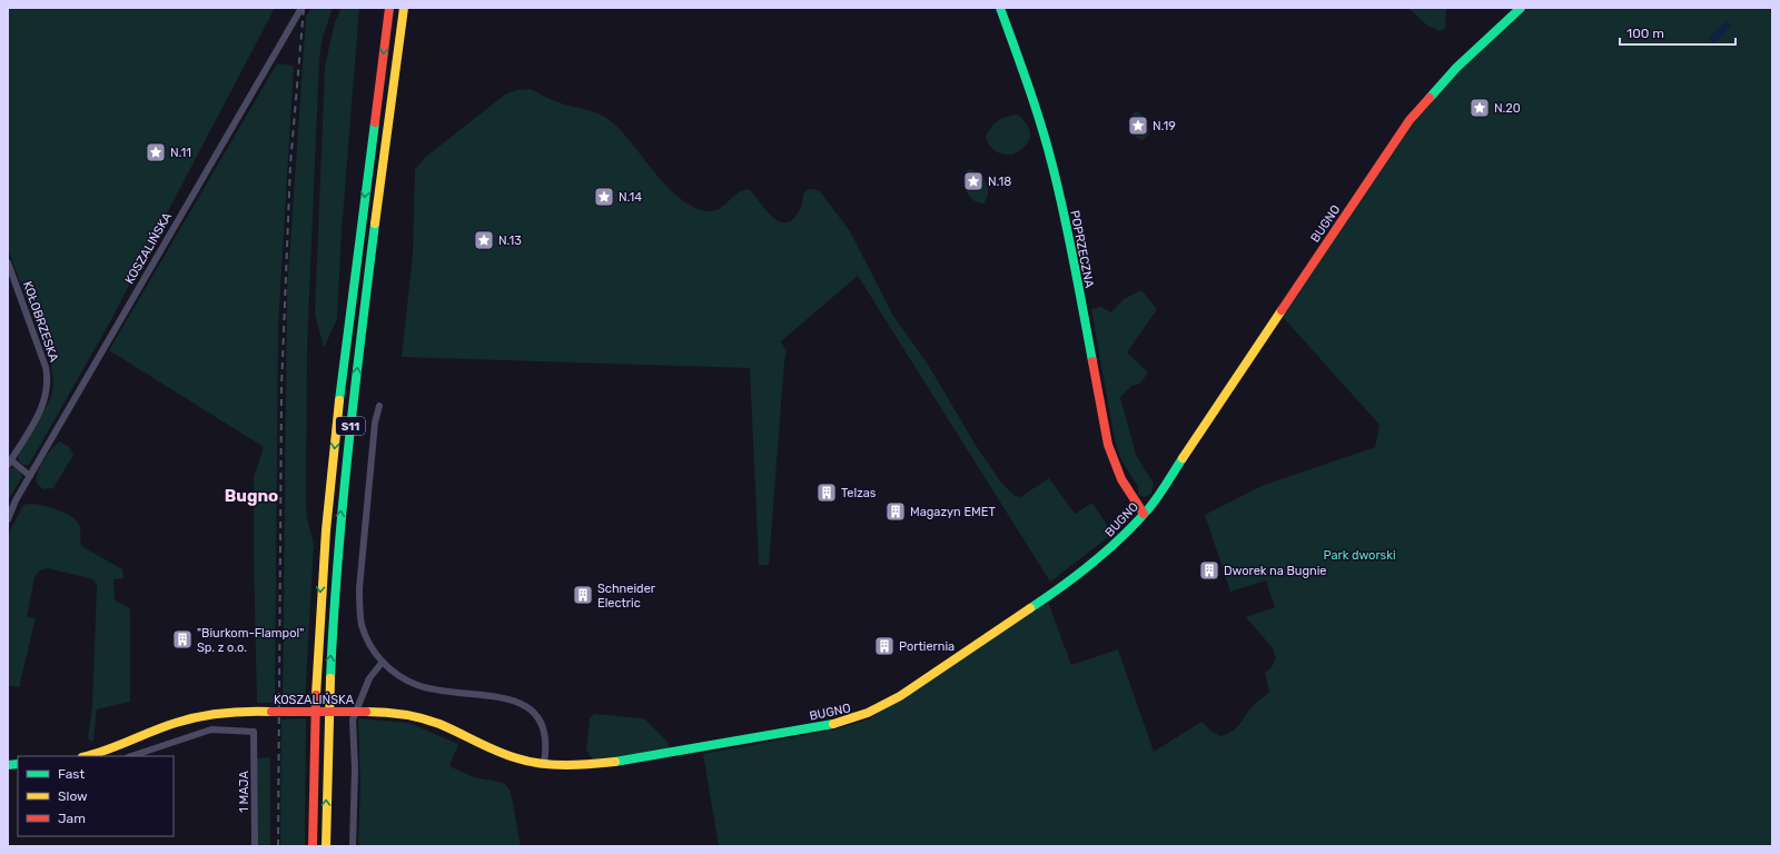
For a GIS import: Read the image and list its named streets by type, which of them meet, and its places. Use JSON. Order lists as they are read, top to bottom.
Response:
{
  "streets": {
    "main road": [
      "BUGNO",
      "KOSZALIŃSKA",
      "POPRZECZNA",
      "S11"
    ],
    "street": ["KOŁOBRZESKA", "1 MAJA"]
  },
  "crossings": [
    ["BUGNO", "KOSZALIŃSKA"],
    ["BUGNO", "POPRZECZNA"],
    ["KOSZALIŃSKA", "KOŁOBRZESKA"]
  ],
  "districts": ["Bugno"],
  "parks": ["Park dworski"],
  "places": {
    "place": [
      "N.20",
      "N.19",
      "N.11",
      "N.18",
      "N.14",
      "N.13"
    ],
    "building": [
      "Telzas",
      "Magazyn EMET",
      "Dworek na Bugnie",
      "Schneider Electric",
      "\"Biurkom-Flampol\" Sp. z o.o.",
      "Portiernia"
    ]
  },
  "legend": ["Fast", "Slow", "Jam"],
  "scale_bar": "100 m"
}
